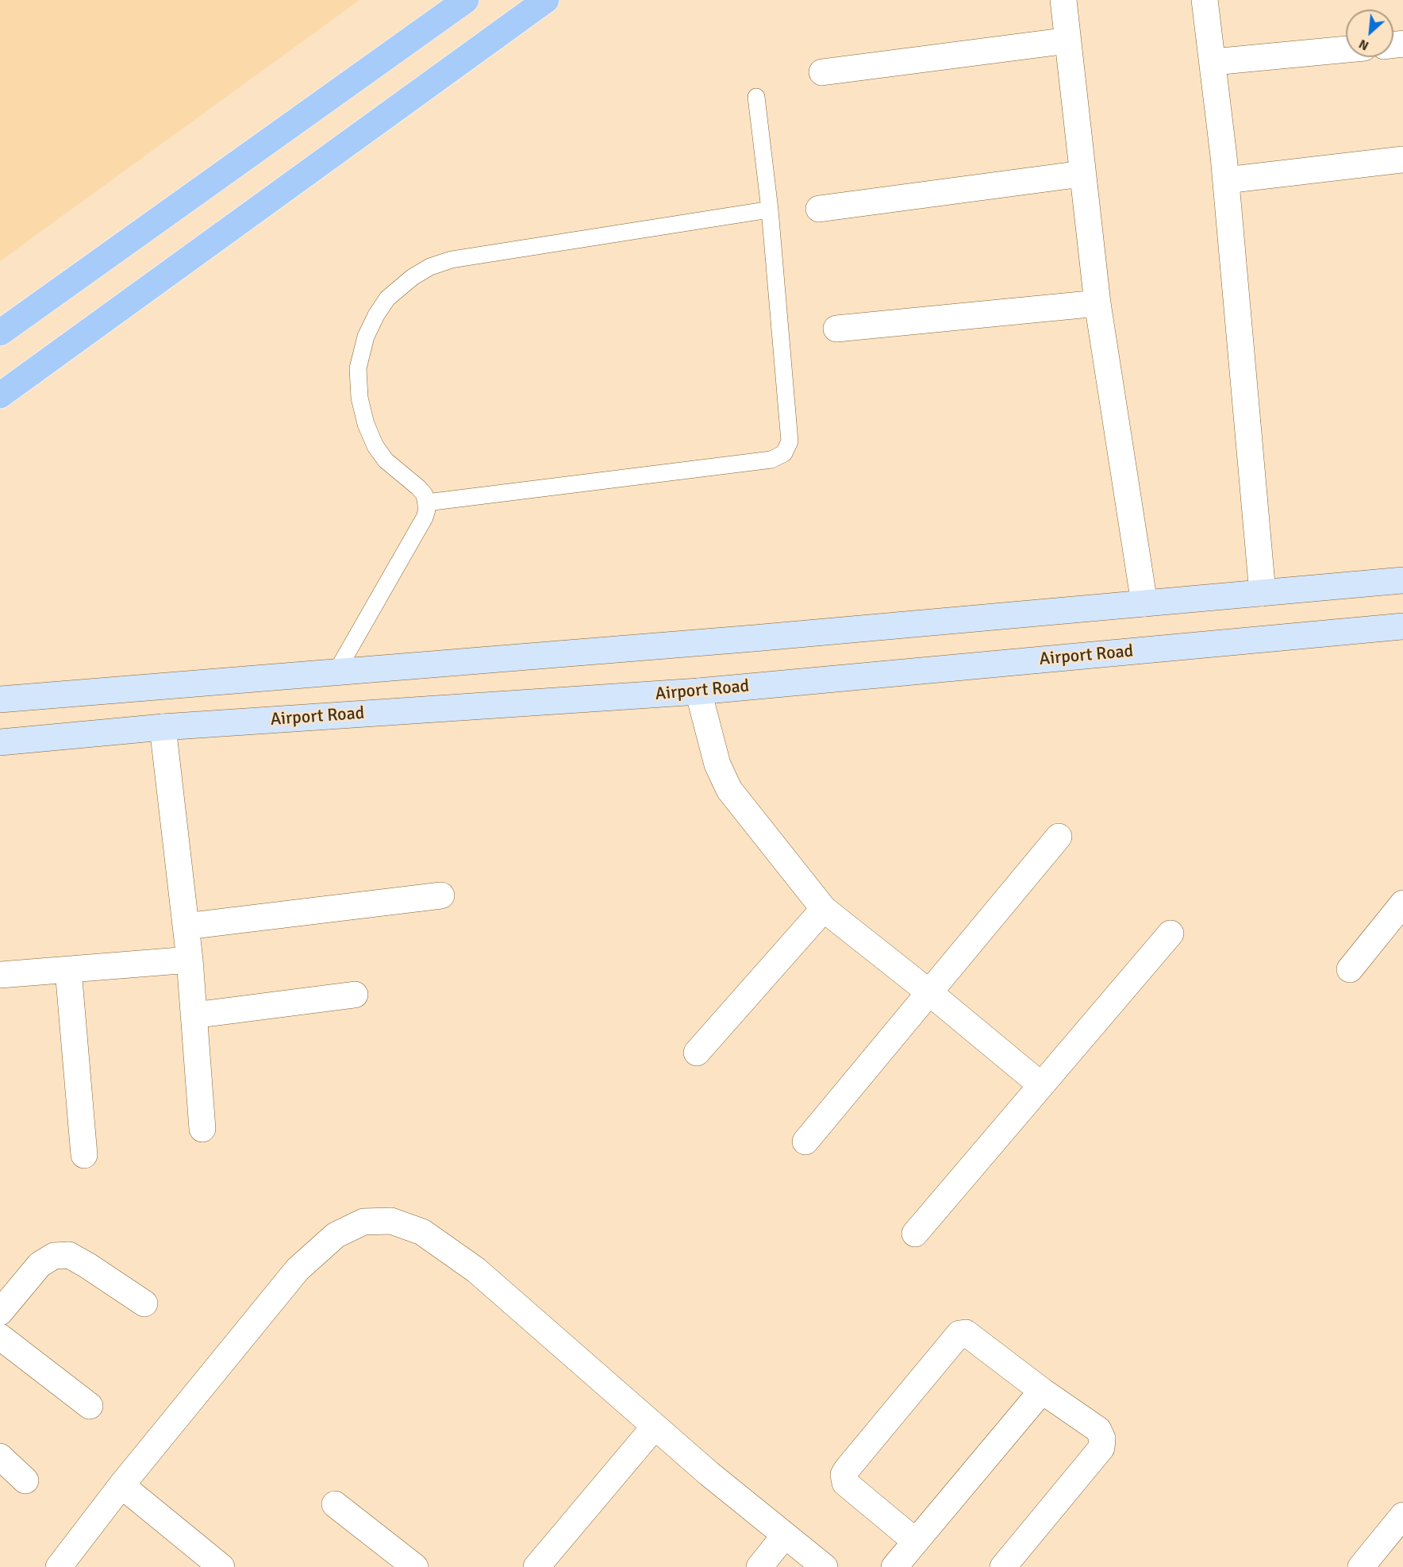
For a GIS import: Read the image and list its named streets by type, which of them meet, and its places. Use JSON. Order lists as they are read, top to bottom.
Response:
{
  "streets": {
    "main road": ["Airport Road"]
  },
  "north": "bottom left"
}
